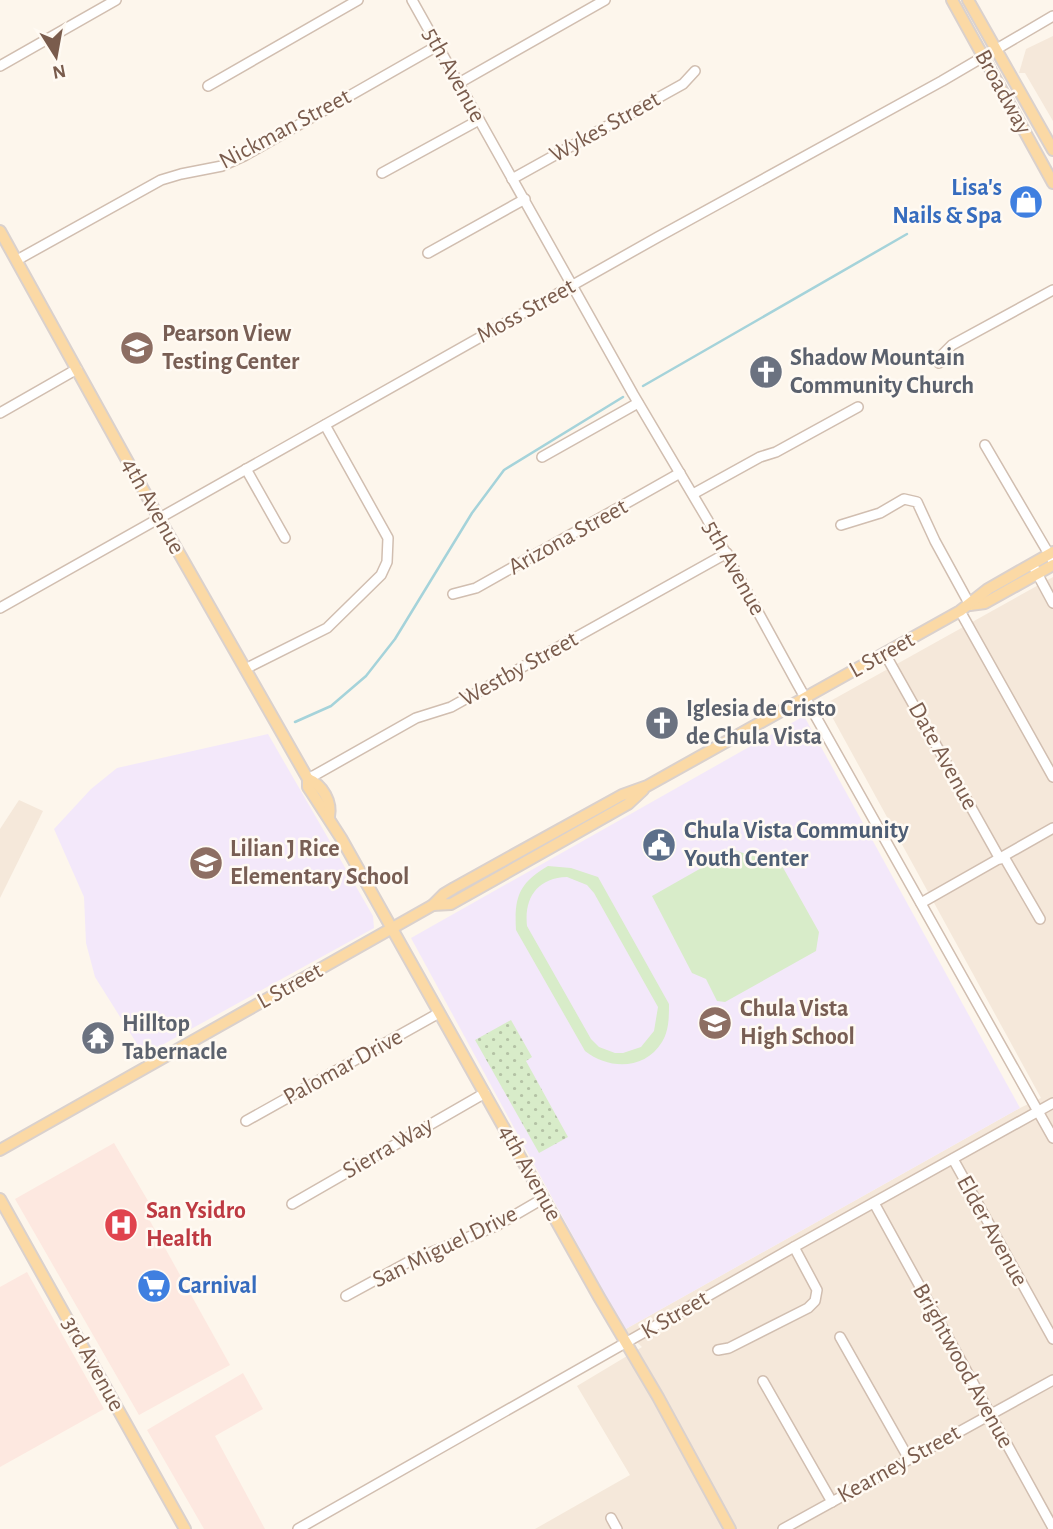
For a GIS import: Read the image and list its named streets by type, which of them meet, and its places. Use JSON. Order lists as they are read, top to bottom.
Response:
{
  "streets": {
    "main road": [
      "Broadway",
      "4th Avenue",
      "L Street",
      "3rd Avenue"
    ],
    "street": [
      "5th Avenue",
      "Wykes Street",
      "Nickman Street",
      "Moss Street",
      "Arizona Street",
      "Westby Street",
      "Date Avenue",
      "Palomar Drive",
      "Sierra Way",
      "Elder Avenue",
      "San Miguel Drive",
      "K Street",
      "Brightwood Avenue",
      "Kearney Street"
    ]
  },
  "crossings": [
    ["5th Avenue", "Wykes Street"],
    ["5th Avenue", "Nickman Street"],
    ["5th Avenue", "Moss Street"],
    ["5th Avenue", "Arizona Street"],
    ["5th Avenue", "L Street"],
    ["5th Avenue", "Westby Street"],
    ["5th Avenue", "K Street"],
    ["Broadway", "Moss Street"],
    ["Nickman Street", "4th Avenue"],
    ["Moss Street", "4th Avenue"],
    ["4th Avenue", "L Street"],
    ["4th Avenue", "Westby Street"],
    ["4th Avenue", "Palomar Drive"],
    ["4th Avenue", "Sierra Way"],
    ["4th Avenue", "San Miguel Drive"],
    ["4th Avenue", "K Street"],
    ["L Street", "Date Avenue"],
    ["Elder Avenue", "K Street"],
    ["K Street", "Brightwood Avenue"],
    ["Brightwood Avenue", "Kearney Street"]
  ],
  "places": {
    "shop": ["Lisa's Nails & Spa"],
    "school or university": ["Pearson View Testing Center", "Lilian J Rice Elementary School", "Chula Vista High School"],
    "church": ["Shadow Mountain Community Church", "Iglesia de Cristo de Chula Vista"],
    "public building": ["Chula Vista Community Youth Center"],
    "temple": ["Hilltop Tabernacle"],
    "hospital": ["San Ysidro Health"],
    "supermarket": ["Carnival"]
  },
  "north": "bottom"
}
